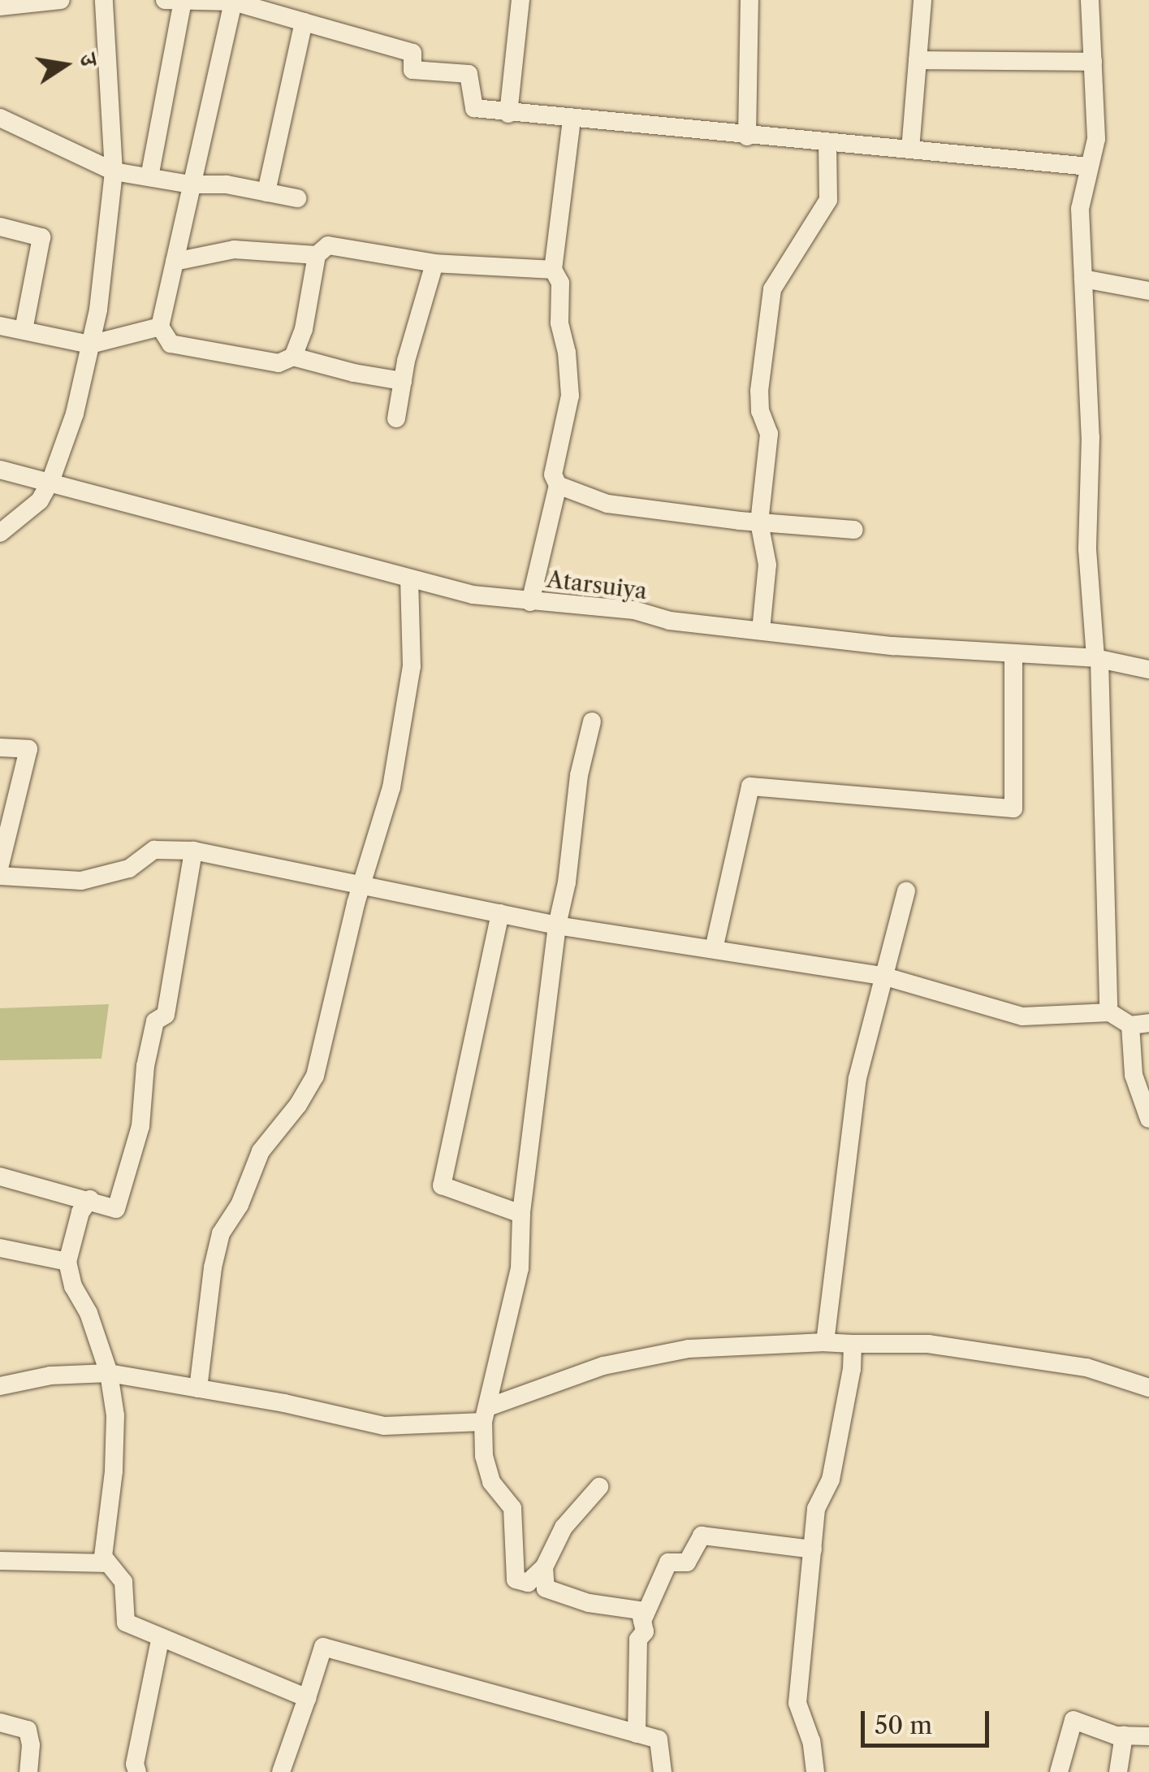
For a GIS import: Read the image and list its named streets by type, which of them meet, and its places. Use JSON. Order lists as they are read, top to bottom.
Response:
{
  "streets": {
    "street": ["Atarsuiya"]
  },
  "scale_bar": "50 m",
  "north": "right"
}
